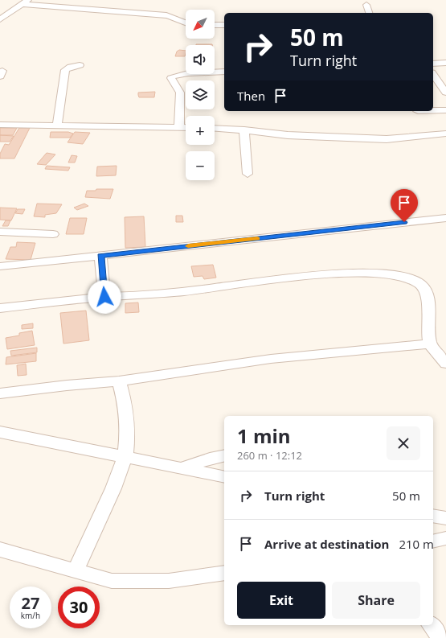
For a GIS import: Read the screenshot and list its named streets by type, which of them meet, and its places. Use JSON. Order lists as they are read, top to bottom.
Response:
{
  "north": "bottom left",
  "page": {
    "map_buttons": ["+", "−"],
    "turn": ["50 m", "Turn right"],
    "then": "Then",
    "heading": ["1 min", "260 m · 12:12"],
    "list": [
      {
        "name": "Turn right",
        "value": "50 m"
      },
      {
        "name": "Arrive at destination",
        "value": "210 m"
      }
    ],
    "buttons": ["Exit", "Share"],
    "speed": "27 km/h",
    "limit": "30"
  }
}
